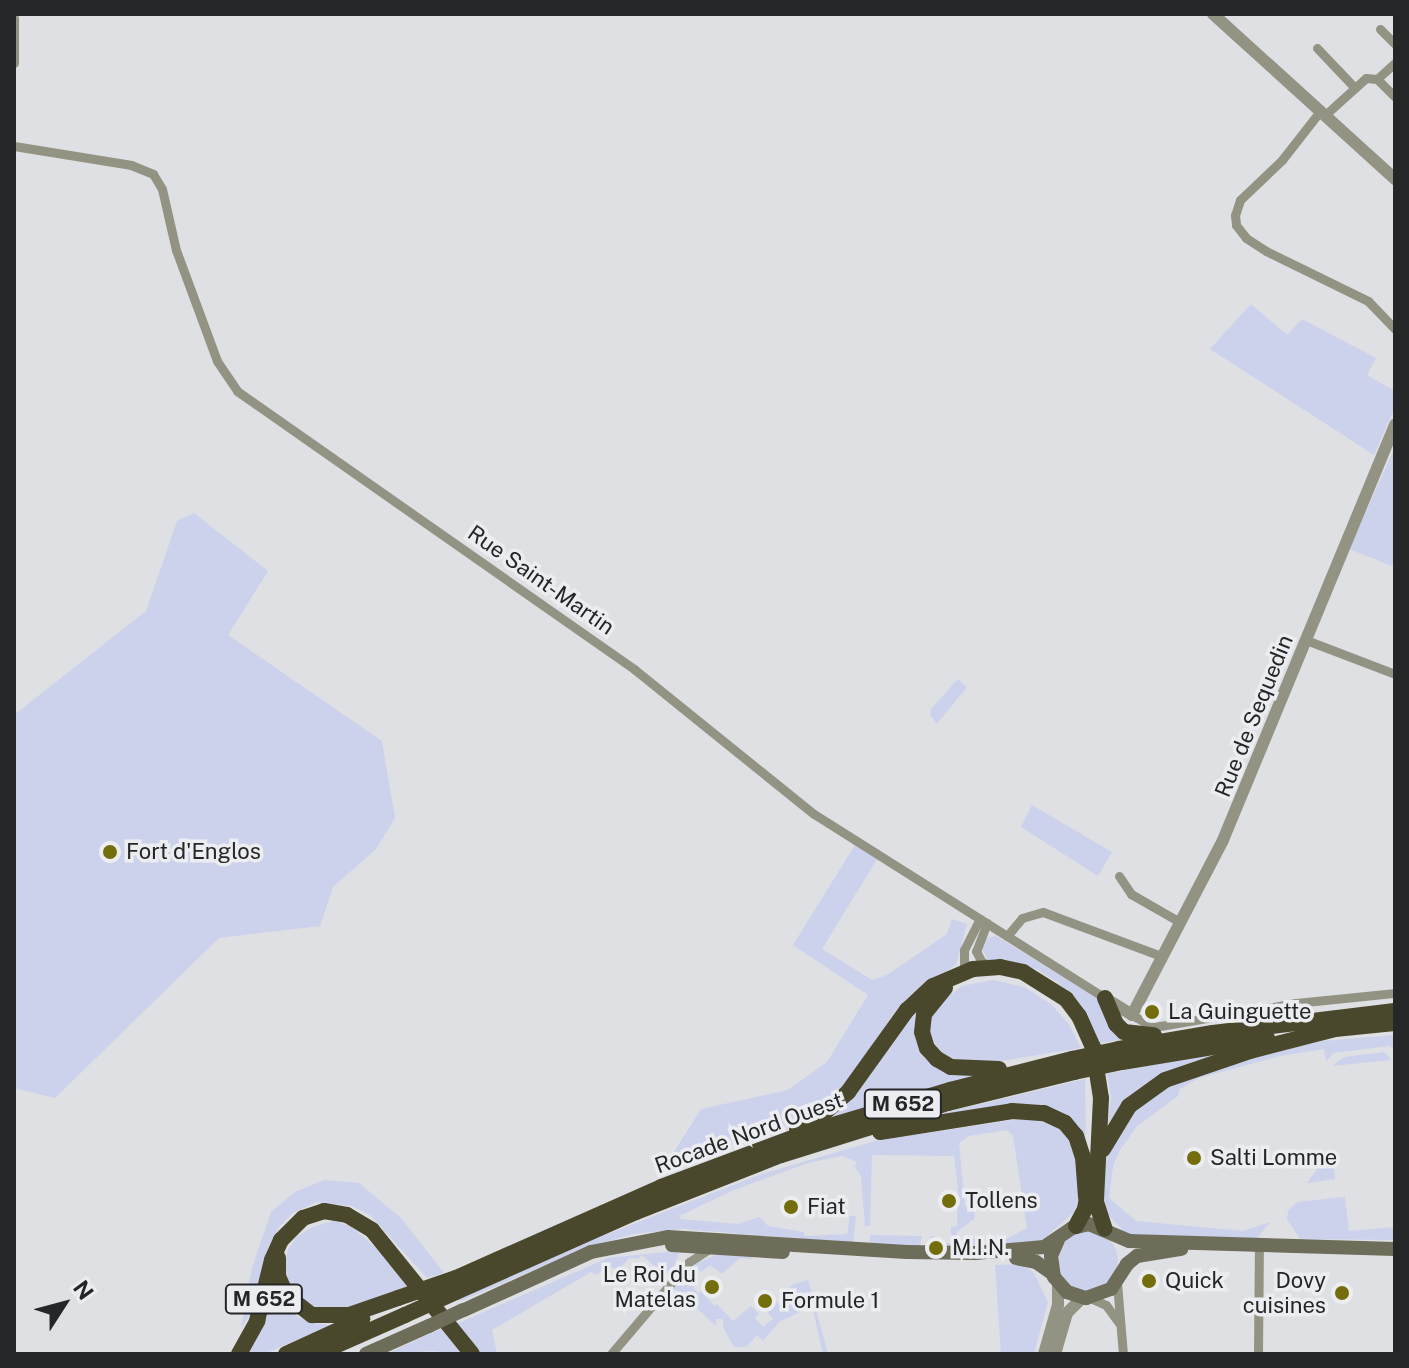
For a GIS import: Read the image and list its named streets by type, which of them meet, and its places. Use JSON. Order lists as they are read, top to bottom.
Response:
{
  "streets": {
    "highway": ["M 652", "Rocade Nord Ouest"],
    "street": ["Rue Saint-Martin", "Rue de Sequedin"]
  },
  "places": [
    "Fort d'Englos",
    "La Guinguette",
    "Salti Lomme",
    "Tollens",
    "Fiat",
    "M.I.N.",
    "Quick",
    "Le Roi du Matelas",
    "Dovy cuisines",
    "Formule 1"
  ],
  "north": "top right"
}
